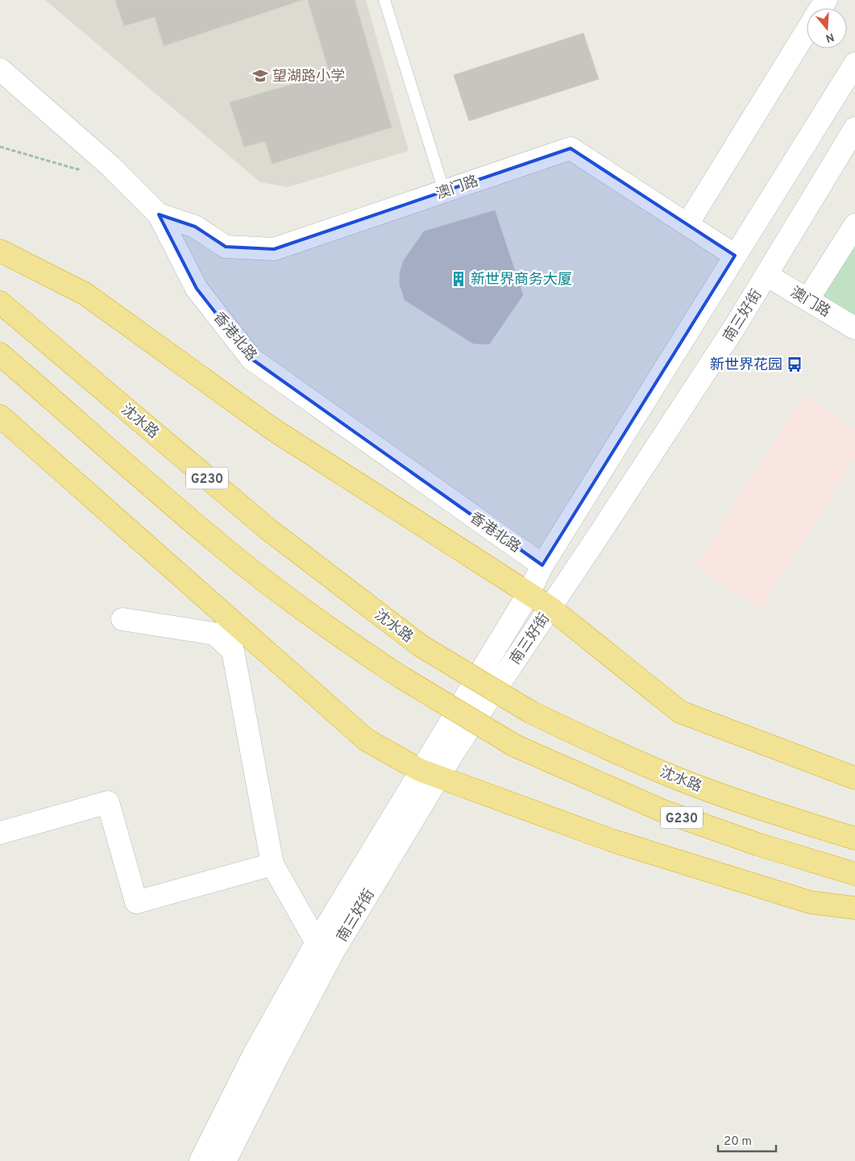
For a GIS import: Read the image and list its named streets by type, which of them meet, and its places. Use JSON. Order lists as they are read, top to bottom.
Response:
{
  "streets": {
    "highway": ["沈水路", "G230"],
    "street": ["澳门路", "南三好街", "香港北路"]
  },
  "crossings": [
    ["澳门路", "南三好街"],
    ["澳门路", "香港北路"]
  ],
  "places": {
    "school or university": ["望湖路小学"],
    "building": ["新世界商务大厦"],
    "bus stop": ["新世界花园"]
  },
  "scale_bar": "20 m",
  "north": "bottom"
}
